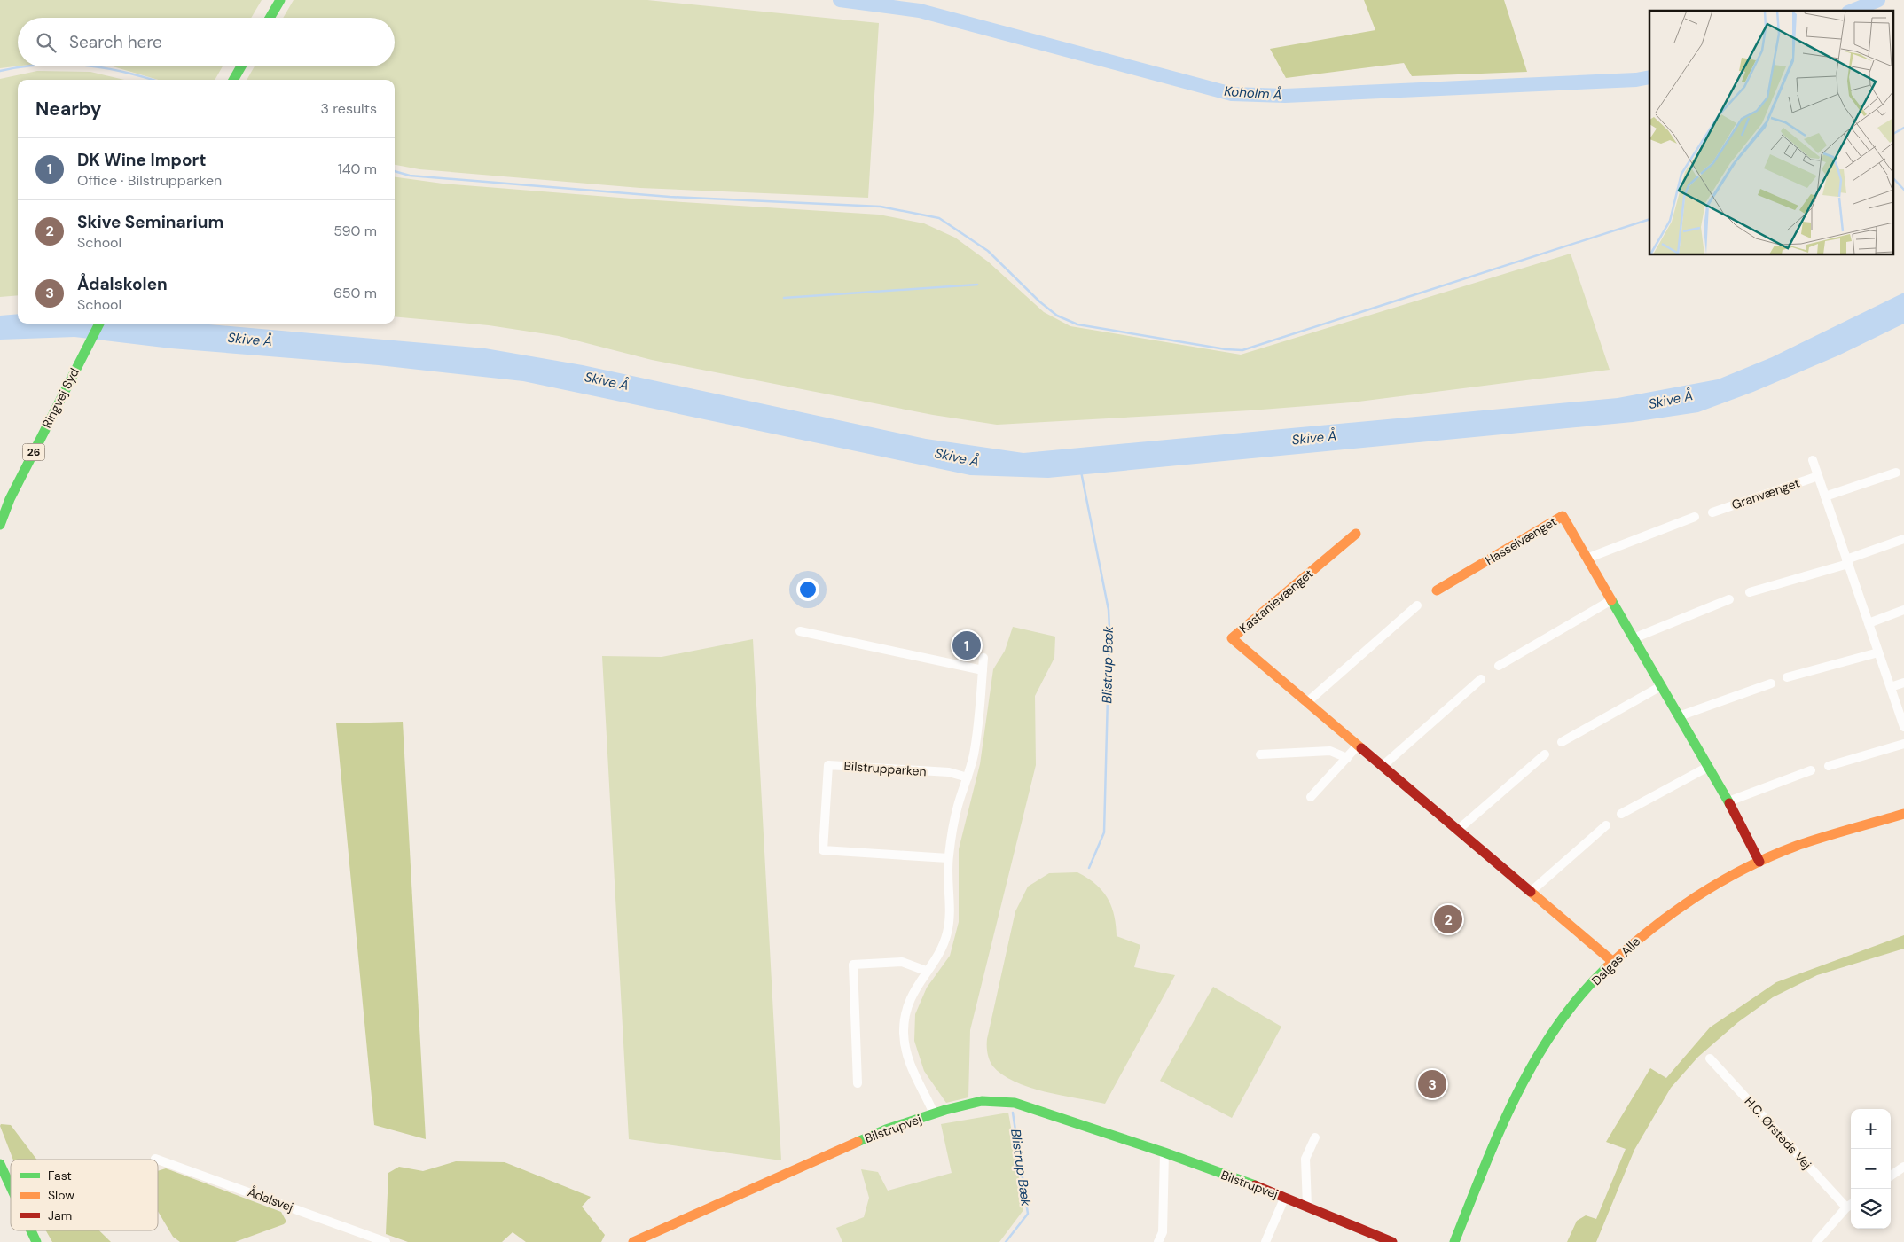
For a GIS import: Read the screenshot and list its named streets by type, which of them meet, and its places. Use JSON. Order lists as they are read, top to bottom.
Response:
{
  "streets": {
    "street": [
      "Ringvej Syd",
      "26",
      "Granvænget",
      "Hasselvænget",
      "Kastanievænget",
      "Bilstrupparken",
      "Dalgas Alle",
      "Bilstrupvej",
      "H.C. Ørsteds Vej",
      "Ådalsvej"
    ]
  },
  "crossings": [
    ["Hasselvænget", "Dalgas Alle"],
    ["Kastanievænget", "Dalgas Alle"]
  ],
  "water": ["Koholm Å", "Skive Å", "Blistrup Bæk"],
  "legend": ["Fast", "Slow", "Jam"],
  "page": {
    "search": "Search here",
    "heading": ["Nearby", "3 results"],
    "list": [
      {
        "mark": "1",
        "name": "DK Wine Import",
        "note": "Office · Bilstrupparken",
        "value": "140 m"
      },
      {
        "mark": "2",
        "name": "Skive Seminarium",
        "note": "School",
        "value": "590 m"
      },
      {
        "mark": "3",
        "name": "Ådalskolen",
        "note": "School",
        "value": "650 m"
      }
    ],
    "pins": ["1", "2", "3"],
    "map_buttons": ["+", "−"]
  }
}
